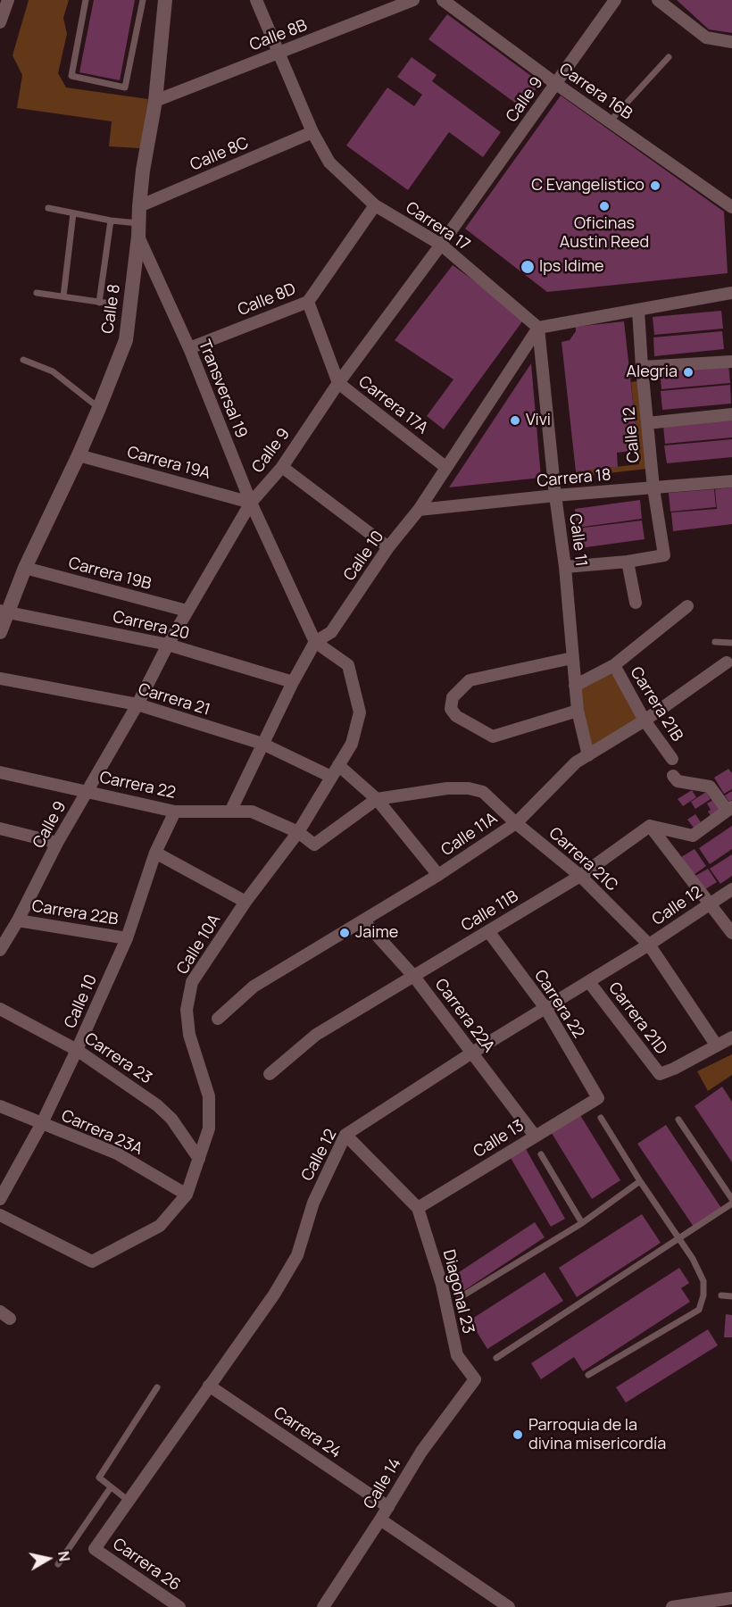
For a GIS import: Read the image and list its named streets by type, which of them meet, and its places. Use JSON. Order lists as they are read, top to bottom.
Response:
{
  "streets": {
    "street": [
      "Calle 8B",
      "Carrera 16B",
      "Calle 9",
      "Calle 8C",
      "Carrera 17",
      "Calle 8D",
      "Calle 8",
      "Transversal 19",
      "Carrera 17A",
      "Calle 12",
      "Carrera 19A",
      "Carrera 18",
      "Calle 11",
      "Calle 10",
      "Carrera 19B",
      "Carrera 20",
      "Carrera 21",
      "Carrera 21B",
      "Carrera 22",
      "Calle 11A",
      "Carrera 21C",
      "Calle 11B",
      "Carrera 22B",
      "Calle 10A",
      "Carrera 22A",
      "Carrera 21D",
      "Carrera 23",
      "Carrera 23A",
      "Calle 13",
      "Diagonal 23",
      "Carrera 24",
      "Calle 14",
      "Carrera 26"
    ]
  },
  "crossings": [
    ["Calle 8B", "Carrera 17"],
    ["Calle 8B", "Calle 8"],
    ["Carrera 16B", "Calle 9"],
    ["Calle 9", "Carrera 17"],
    ["Calle 9", "Transversal 19"],
    ["Calle 9", "Carrera 17A"],
    ["Calle 9", "Carrera 19A"],
    ["Calle 9", "Carrera 19B"],
    ["Calle 9", "Carrera 20"],
    ["Calle 9", "Carrera 21"],
    ["Calle 9", "Carrera 22"],
    ["Calle 9", "Carrera 22B"],
    ["Calle 8C", "Carrera 17"],
    ["Calle 8C", "Calle 8"],
    ["Carrera 17", "Calle 8D"],
    ["Carrera 17", "Calle 11"],
    ["Carrera 17", "Calle 10"],
    ["Calle 8D", "Transversal 19"],
    ["Calle 8D", "Carrera 17A"],
    ["Calle 8", "Transversal 19"],
    ["Calle 8", "Carrera 19A"],
    ["Calle 8", "Carrera 19B"],
    ["Calle 8", "Carrera 20"],
    ["Transversal 19", "Carrera 19A"],
    ["Transversal 19", "Calle 10"],
    ["Transversal 19", "Calle 10A"],
    ["Carrera 17A", "Calle 10"],
    ["Calle 12", "Carrera 18"],
    ["Calle 12", "Carrera 22"],
    ["Calle 12", "Carrera 21C"],
    ["Calle 12", "Carrera 22A"],
    ["Calle 12", "Carrera 21D"],
    ["Calle 12", "Carrera 24"],
    ["Calle 12", "Carrera 26"],
    ["Carrera 18", "Calle 11"],
    ["Carrera 18", "Calle 10"],
    ["Calle 11", "Calle 10"],
    ["Calle 11", "Calle 11A"],
    ["Calle 10", "Carrera 20"],
    ["Calle 10", "Carrera 21"],
    ["Calle 10", "Carrera 22"],
    ["Calle 10", "Carrera 22B"],
    ["Calle 10", "Calle 10A"],
    ["Calle 10", "Carrera 23"],
    ["Calle 10", "Carrera 23A"],
    ["Carrera 21", "Calle 10A"],
    ["Carrera 21B", "Calle 11A"],
    ["Carrera 22", "Calle 11B"],
    ["Carrera 22", "Calle 10A"],
    ["Carrera 22", "Calle 13"],
    ["Calle 11A", "Carrera 21C"],
    ["Calle 11A", "Carrera 22A"],
    ["Carrera 21C", "Calle 11B"],
    ["Carrera 21C", "Carrera 21D"],
    ["Calle 11B", "Carrera 22A"],
    ["Calle 10A", "Carrera 23"],
    ["Calle 10A", "Carrera 23A"],
    ["Carrera 22A", "Calle 13"],
    ["Calle 13", "Diagonal 23"],
    ["Diagonal 23", "Calle 14"],
    ["Carrera 24", "Calle 14"]
  ],
  "places": [
    "C Evangelistico",
    "Oficinas Austin Reed",
    "Ips Idime",
    "Alegria",
    "Vivi",
    "Jaime",
    "Parroquia de la divina misericordía"
  ],
  "north": "right"
}
